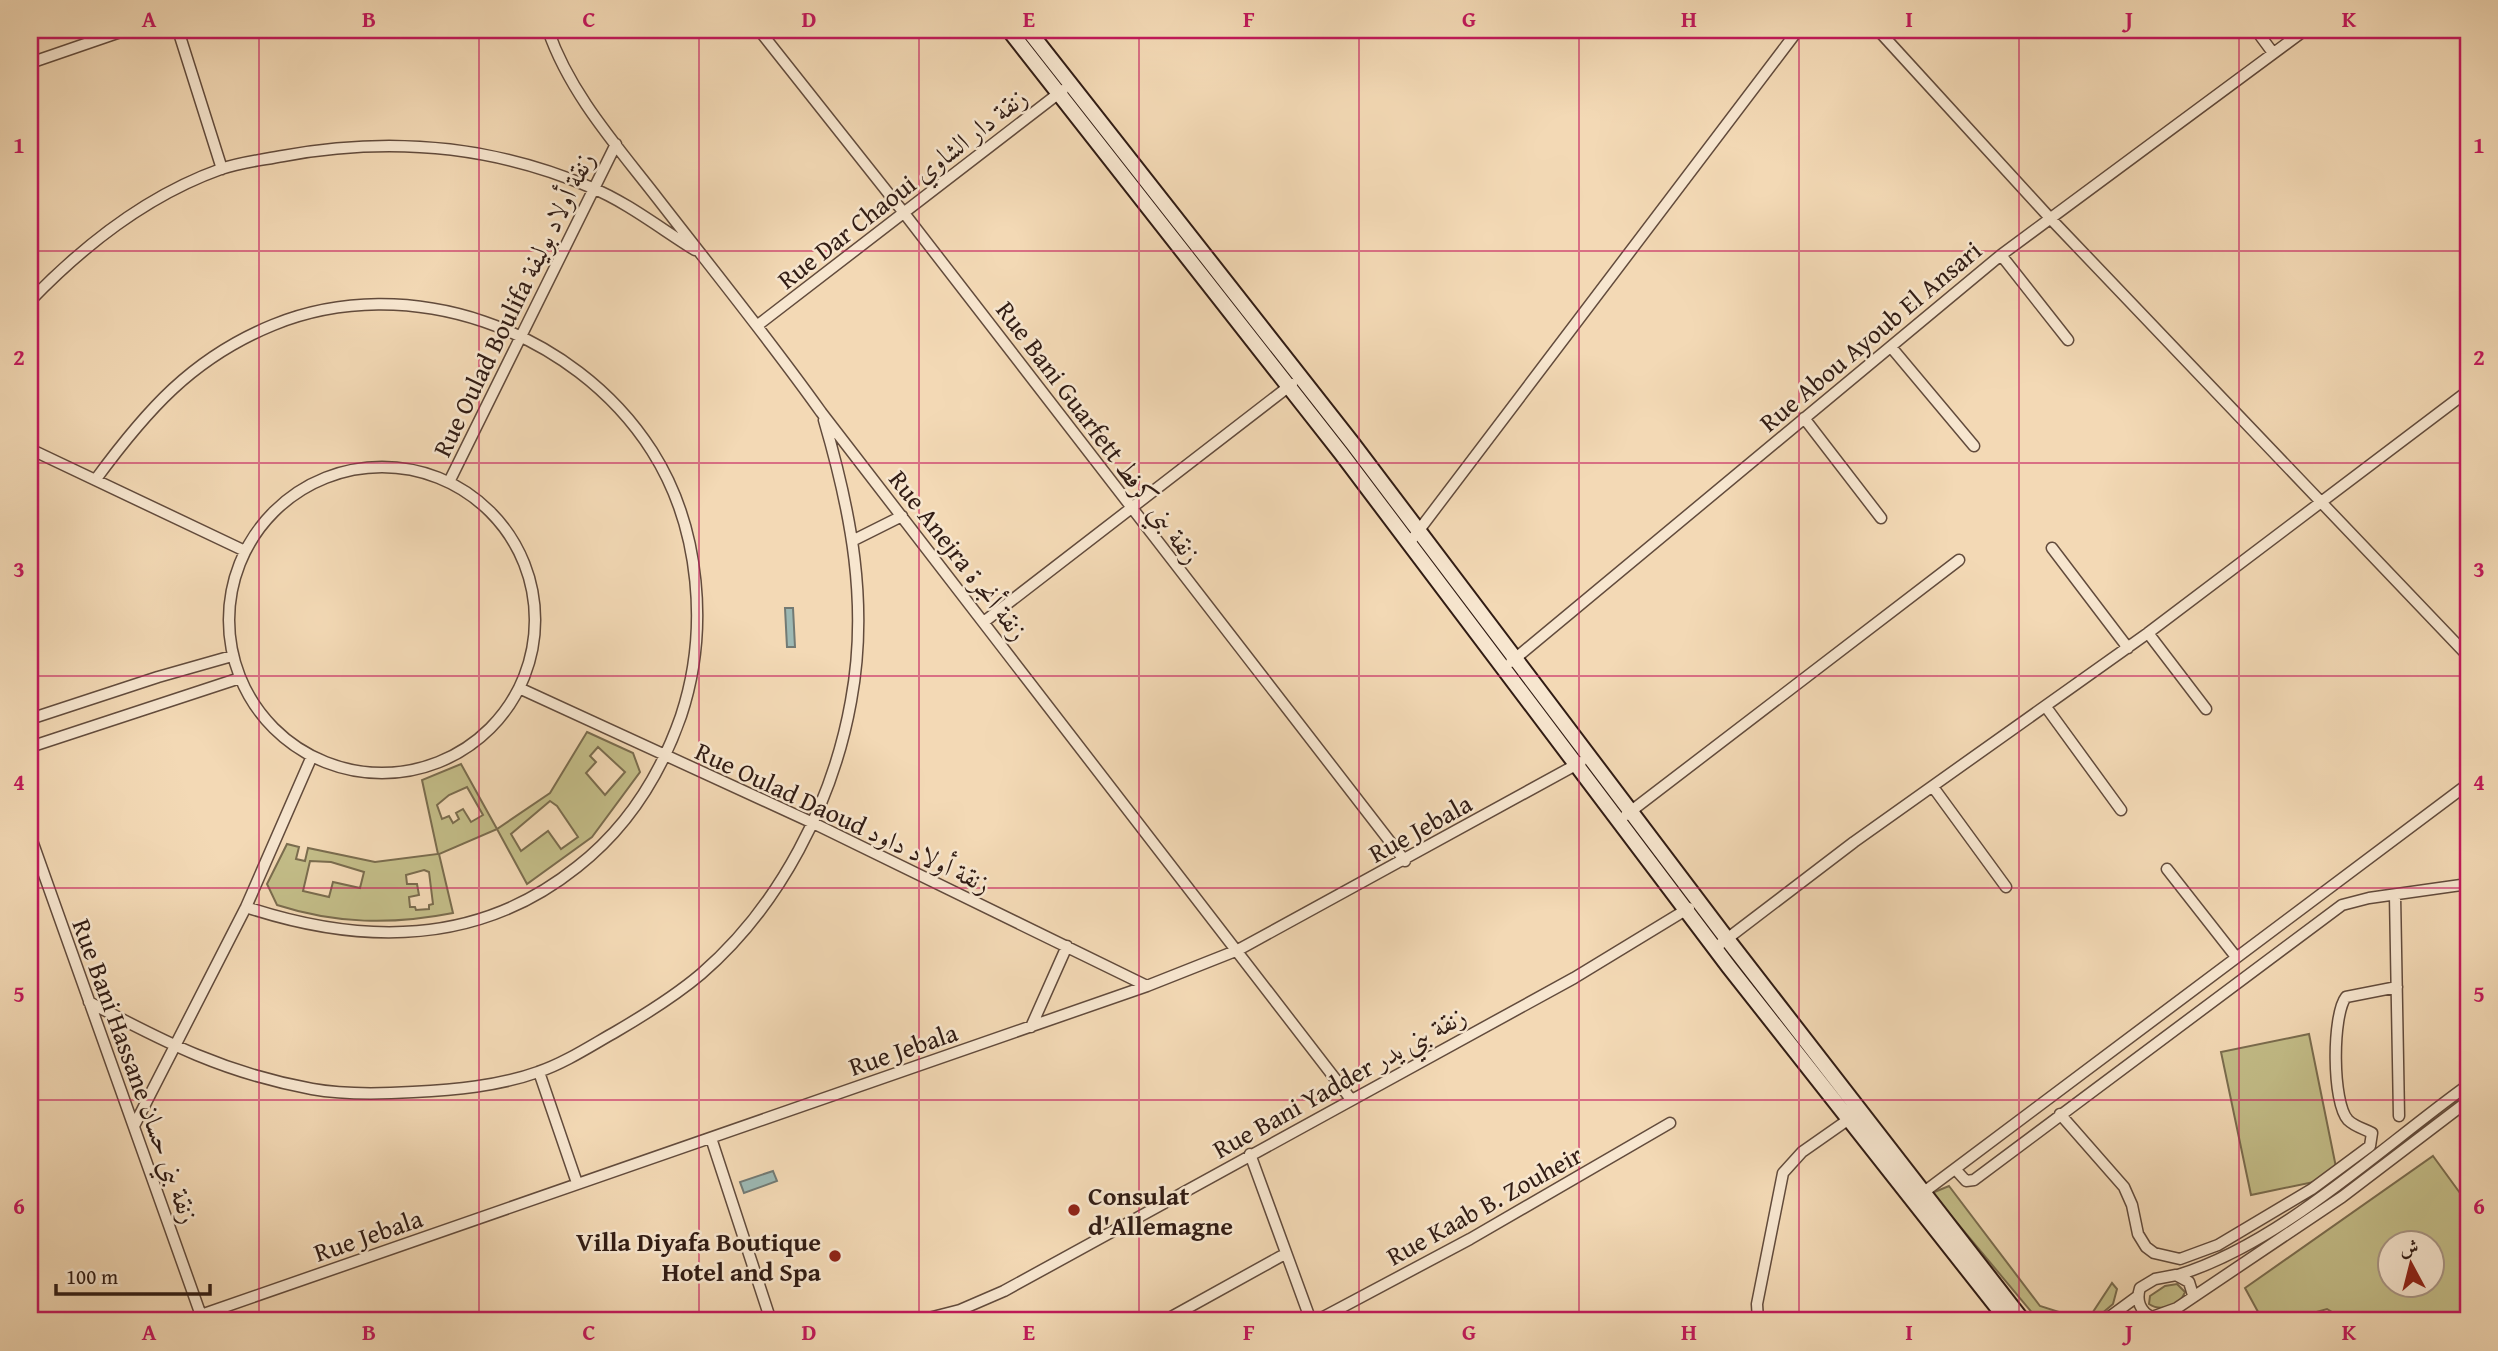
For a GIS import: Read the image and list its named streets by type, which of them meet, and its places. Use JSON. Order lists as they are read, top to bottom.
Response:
{
  "streets": {
    "street": [
      "Rue Dar Chaoui زنقة دار الشاوي",
      "Rue Oulad Boulifa زنقة أولاد بوليفة",
      "Rue Abou Ayoub El Ansari",
      "Rue Bani Guarfett زنقة بني كرفط",
      "Rue Anejra زنقة أنجرة",
      "Rue Oulad Daoud زنقة أولاد داود",
      "Rue Jebala",
      "Rue Bani Hassane زنقة بني حسان",
      "Rue Bani Yadder زنقة بني يدر",
      "Rue Kaab B. Zouheir"
    ]
  },
  "crossings": [
    ["Rue Dar Chaoui زنقة دار الشاوي", "Rue Bani Guarfett زنقة بني كرفط"],
    ["Rue Dar Chaoui زنقة دار الشاوي", "Rue Anejra زنقة أنجرة"],
    ["Rue Oulad Boulifa زنقة أولاد بوليفة", "Rue Anejra زنقة أنجرة"],
    ["Rue Bani Guarfett زنقة بني كرفط", "Rue Jebala"],
    ["Rue Anejra زنقة أنجرة", "Rue Jebala"],
    ["Rue Anejra زنقة أنجرة", "Rue Bani Yadder زنقة بني يدر"],
    ["Rue Oulad Daoud زنقة أولاد داود", "Rue Jebala"],
    ["Rue Jebala", "Rue Bani Hassane زنقة بني حسان"]
  ],
  "places": ["Consulat d'Allemagne", "Villa Diyafa Boutique Hotel and Spa"],
  "scale_bar": "100 m",
  "north": "top",
  "grid": {
    "columns": [
      "A",
      "B",
      "C",
      "D",
      "E",
      "F",
      "G",
      "H",
      "I",
      "J",
      "K"
    ],
    "rows": [
      "1",
      "2",
      "3",
      "4",
      "5",
      "6"
    ]
  }
}
